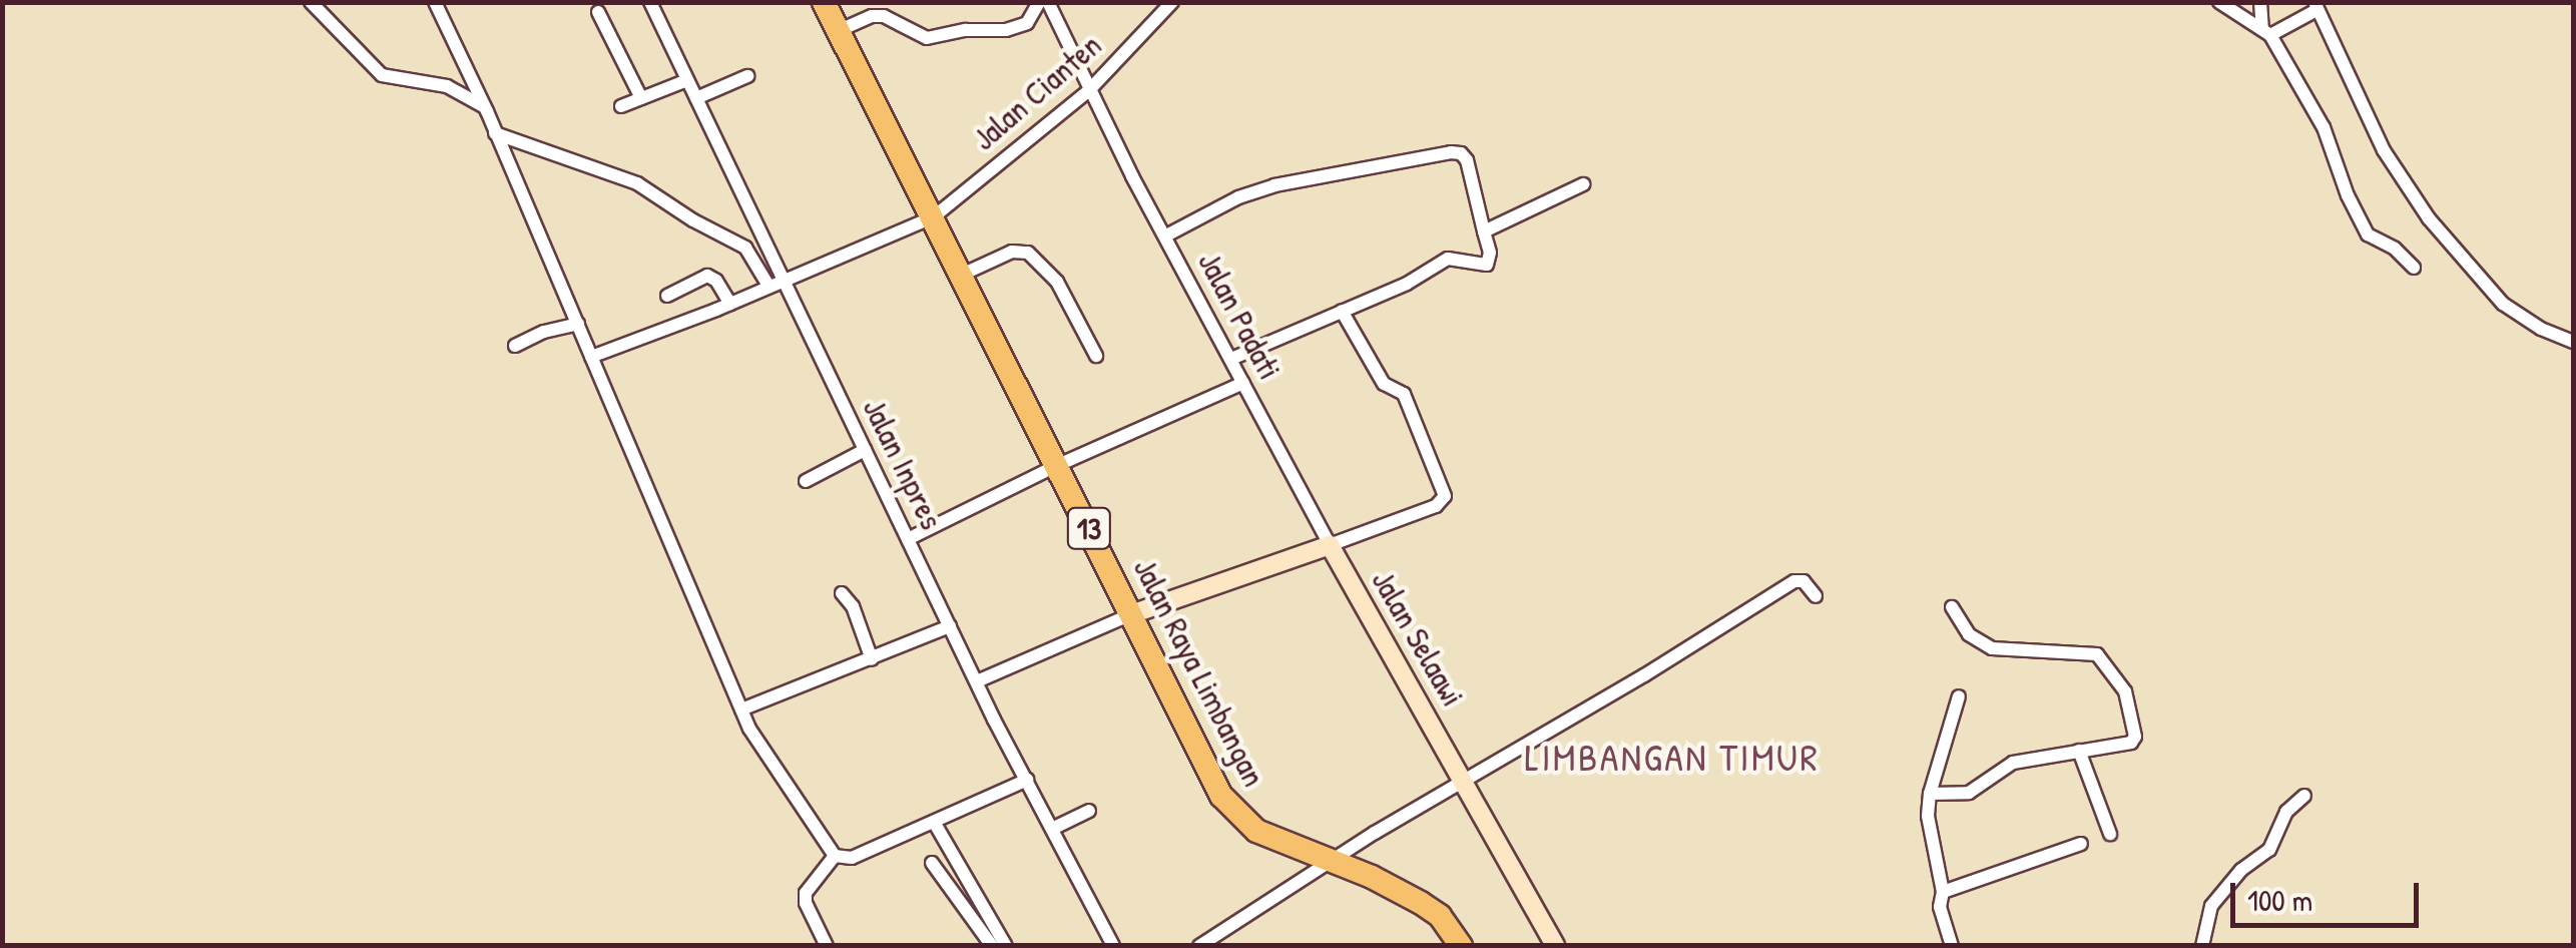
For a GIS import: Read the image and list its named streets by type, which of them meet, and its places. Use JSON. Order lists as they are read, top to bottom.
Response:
{
  "streets": {
    "highway": ["13", "Jalan Raya Limbangan"],
    "street": [
      "Jalan Cianten",
      "Jalan Padati",
      "Jalan Inpres",
      "Jalan Selaawi"
    ]
  },
  "crossings": [
    ["Jalan Cianten", "Jalan Padati"],
    ["Jalan Cianten", "Jalan Inpres"],
    ["Jalan Cianten", "Jalan Raya Limbangan"],
    ["Jalan Padati", "Jalan Selaawi"]
  ],
  "districts": ["LIMBANGAN TIMUR"],
  "scale_bar": "100 m"
}
